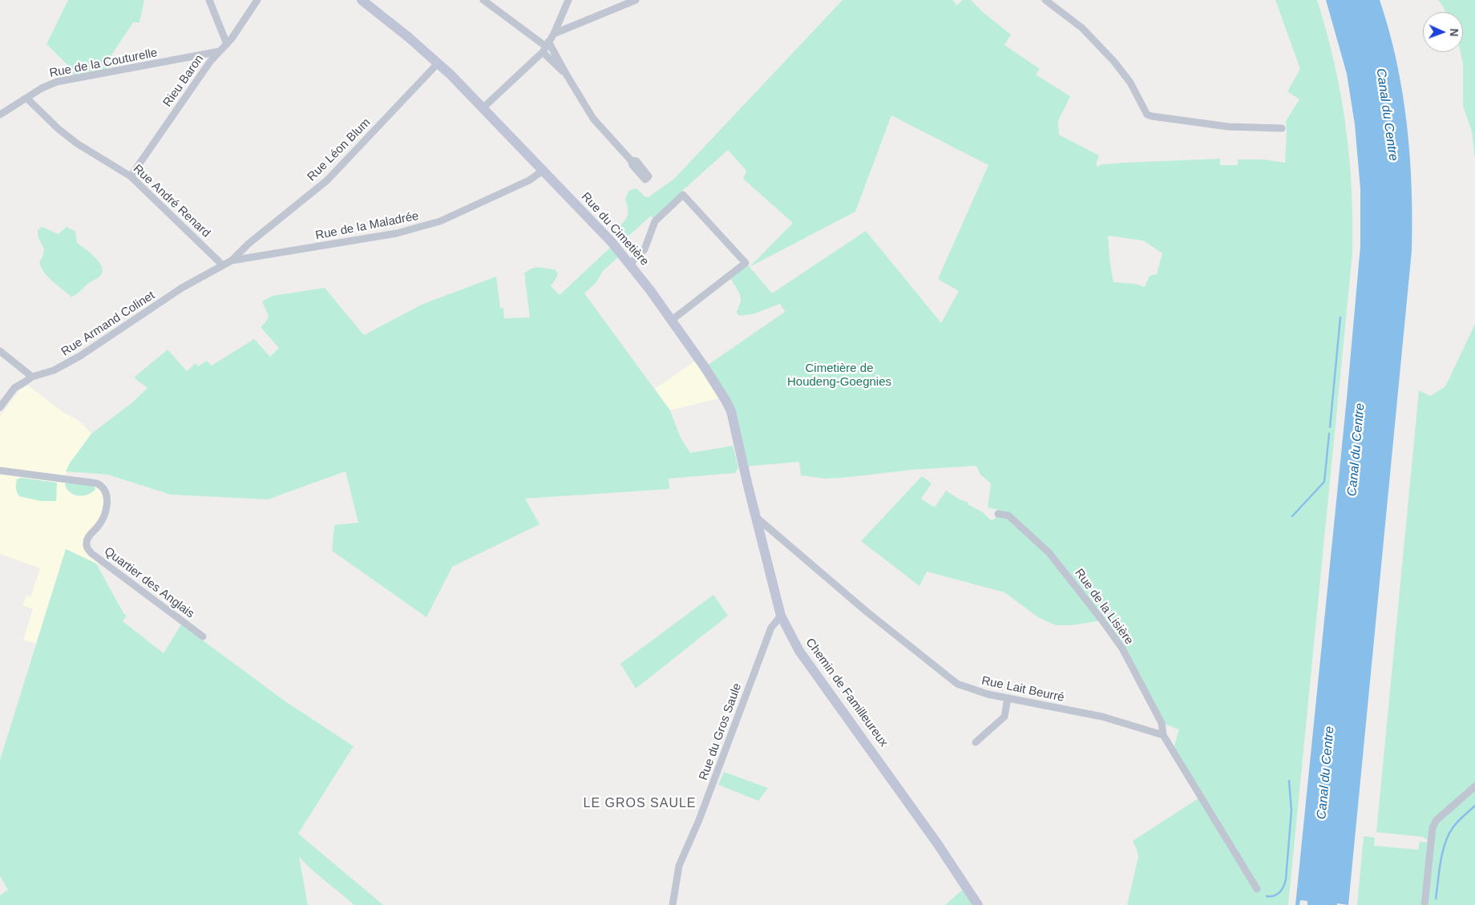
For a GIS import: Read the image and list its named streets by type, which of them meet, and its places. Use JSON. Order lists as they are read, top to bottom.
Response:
{
  "streets": {
    "street": [
      "Rue de la Couturelle",
      "Rieu Baron",
      "Rue Léon Blum",
      "Rue André Renard",
      "Rue de la Maladrée",
      "Rue du Cimetière",
      "Rue Armand Colinet",
      "Quartier des Anglais",
      "Rue de la Lisière",
      "Rue Lait Beurré",
      "Chemin de Familleureux",
      "Rue du Gros Saule"
    ]
  },
  "crossings": [
    ["Rue de la Couturelle", "Rieu Baron"],
    ["Rue de la Couturelle", "Rue André Renard"],
    ["Rieu Baron", "Rue André Renard"],
    ["Rue Léon Blum", "Rue de la Maladrée"],
    ["Rue Léon Blum", "Rue du Cimetière"],
    ["Rue Léon Blum", "Rue Armand Colinet"],
    ["Rue André Renard", "Rue Armand Colinet"],
    ["Rue de la Maladrée", "Rue du Cimetière"],
    ["Rue de la Maladrée", "Rue Armand Colinet"],
    ["Rue du Cimetière", "Rue Lait Beurré"],
    ["Rue du Cimetière", "Chemin de Familleureux"],
    ["Rue de la Lisière", "Rue Lait Beurré"],
    ["Chemin de Familleureux", "Rue du Gros Saule"]
  ],
  "districts": ["LE GROS SAULE"],
  "water": ["Canal du Centre"],
  "parks": ["Cimetière de Houdeng-Goegnies"],
  "north": "right"
}
